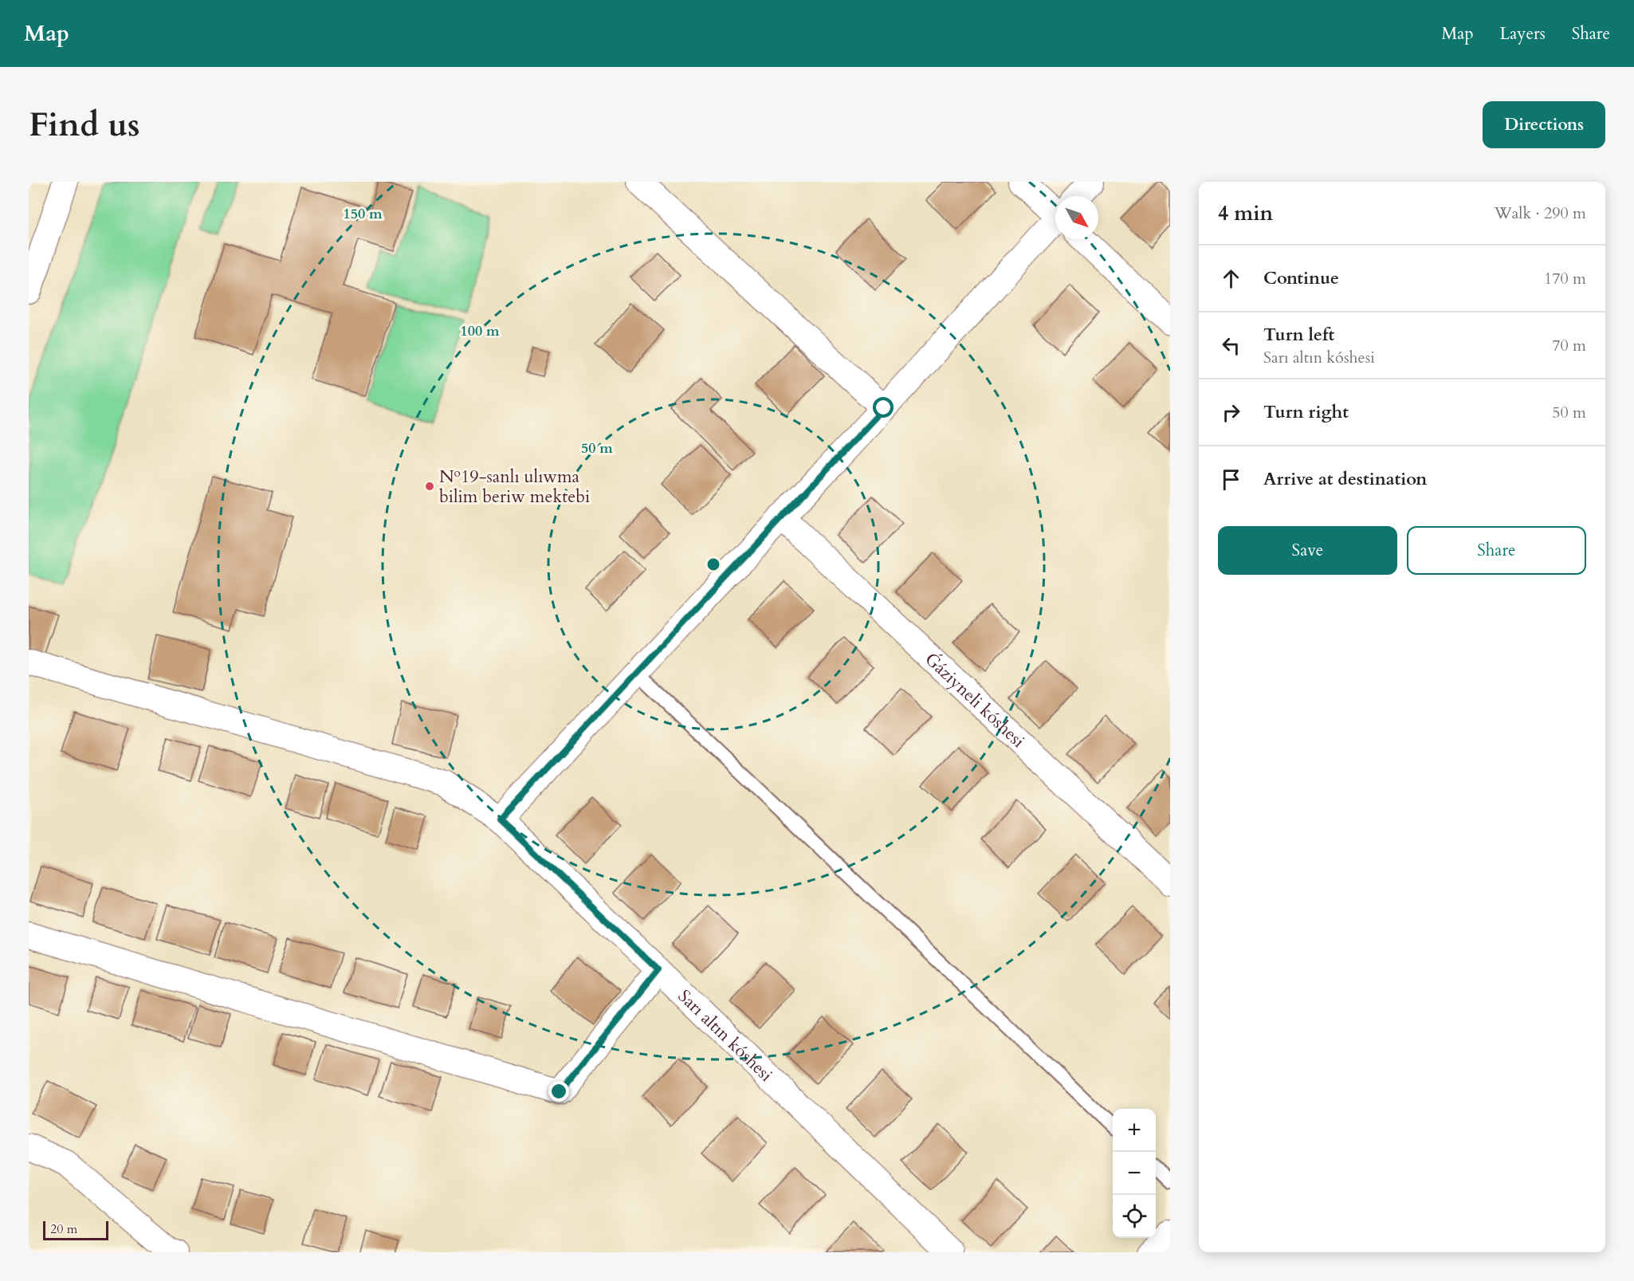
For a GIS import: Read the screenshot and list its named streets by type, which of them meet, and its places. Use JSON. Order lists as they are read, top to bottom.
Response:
{
  "streets": {
    "street": ["Ǵáziyneli kóshesi", "Sarı altın kóshesi"]
  },
  "places": ["№19-sanlı ulıwma bilim beriw mektebi"],
  "scale_bar": "20 m",
  "north": "bottom right",
  "page": {
    "header": "Map",
    "nav": ["Map", "Layers", "Share"],
    "buttons": [
      "Directions",
      ["Save", "Share"]
    ],
    "title": "Find us",
    "heading": ["4 min", "Walk · 290 m"],
    "list": [
      ["Continue", "170 m"],
      ["Turn left", "Sarı altın kóshesi", "70 m"],
      ["Turn right", "50 m"],
      "Arrive at destination"
    ],
    "map_buttons": ["+", "−"],
    "scale": "20 m"
  },
  "rings": ["150 m", "100 m", "50 m"]
}
